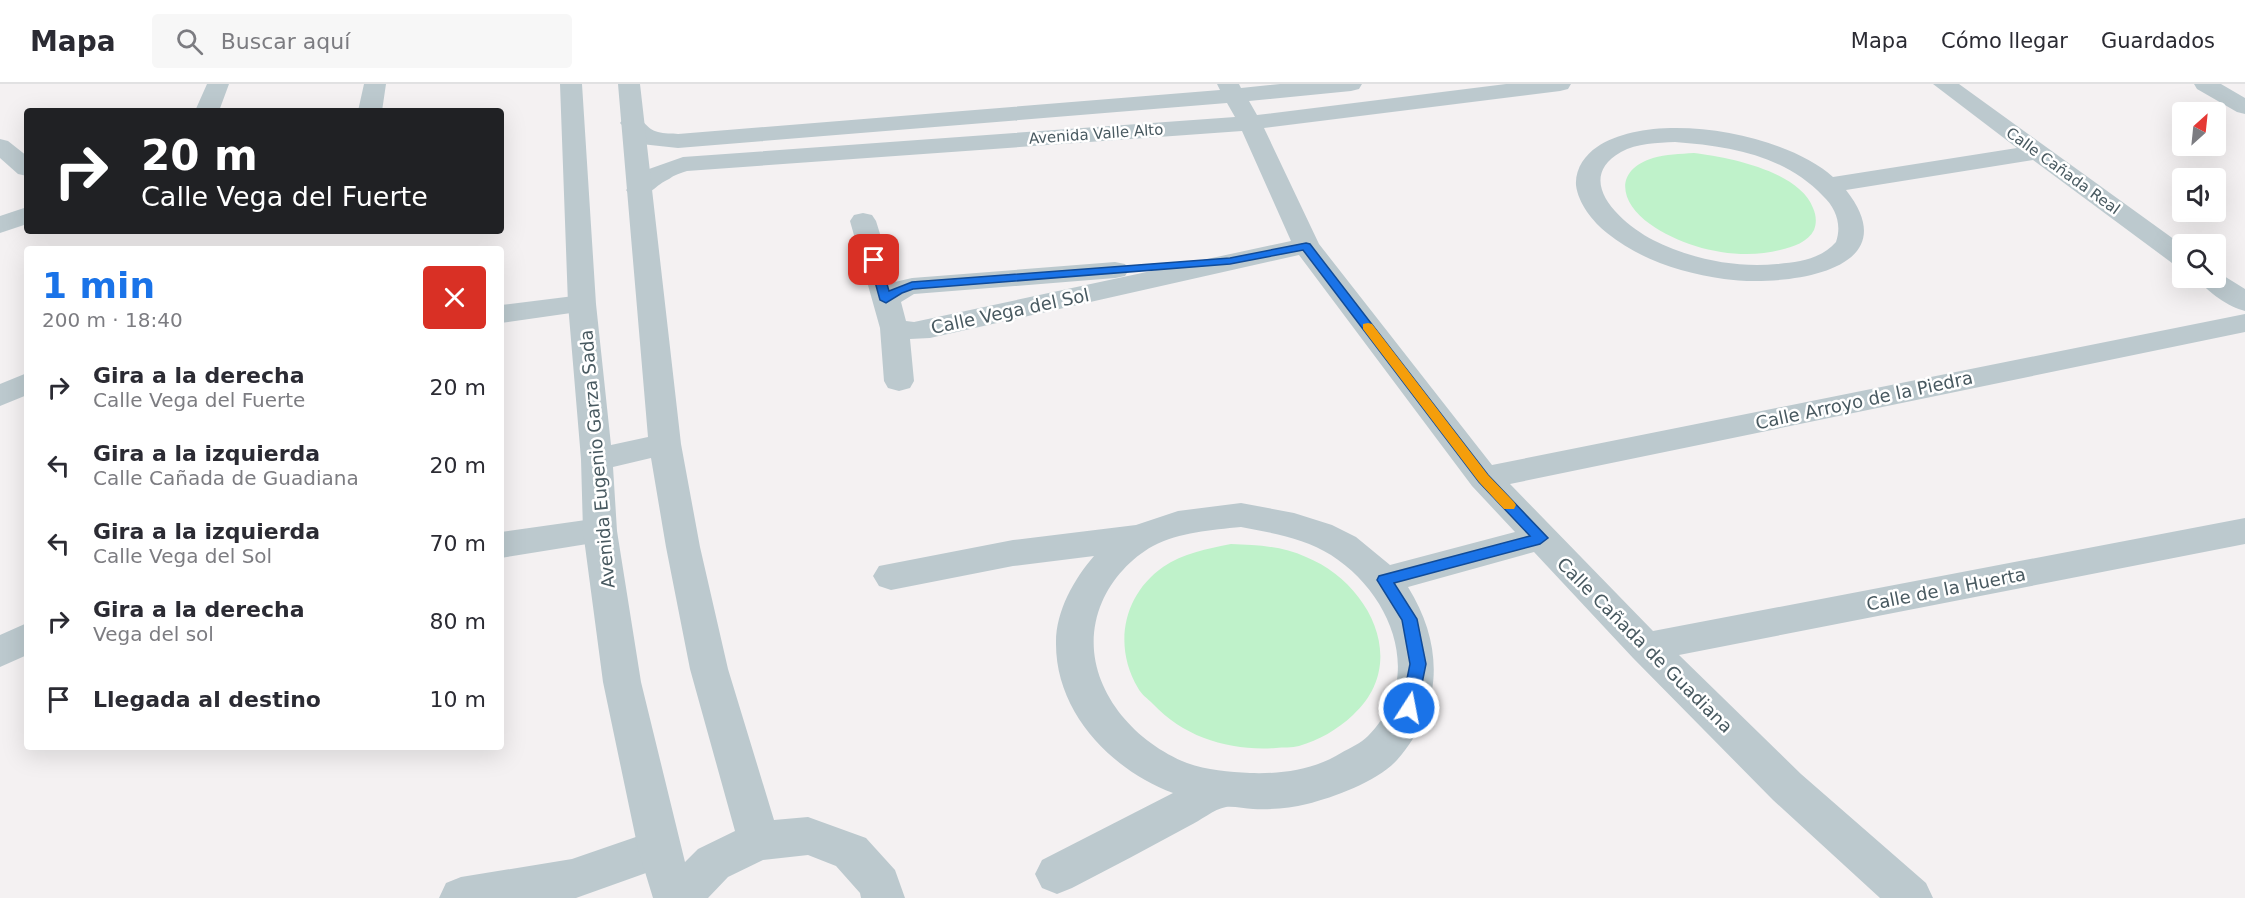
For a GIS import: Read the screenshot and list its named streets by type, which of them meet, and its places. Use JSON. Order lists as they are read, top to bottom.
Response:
{
  "streets": {
    "street": [
      "Avenida Valle Alto",
      "Calle Cañada Real",
      "Calle Vega del Sol",
      "Calle Arroyo de la Piedra",
      "Avenida Eugenio Garza Sada",
      "Calle de la Huerta",
      "Calle Cañada de Guadiana"
    ]
  },
  "crossings": [
    ["Avenida Valle Alto", "Calle Cañada de Guadiana"],
    ["Calle Vega del Sol", "Calle Cañada de Guadiana"],
    ["Calle Arroyo de la Piedra", "Calle Cañada de Guadiana"],
    ["Calle de la Huerta", "Calle Cañada de Guadiana"]
  ],
  "north": "top right",
  "page": {
    "header": "Mapa",
    "search": "Buscar aquí",
    "nav": ["Mapa", "Cómo llegar", "Guardados"],
    "turn": ["20 m", "Calle Vega del Fuerte"],
    "heading": ["1 min", "200 m · 18:40"],
    "list": [
      {
        "name": "Gira a la derecha",
        "note": "Calle Vega del Fuerte",
        "value": "20 m"
      },
      {
        "name": "Gira a la izquierda",
        "note": "Calle Cañada de Guadiana",
        "value": "20 m"
      },
      {
        "name": "Gira a la izquierda",
        "note": "Calle Vega del Sol",
        "value": "70 m"
      },
      {
        "name": "Gira a la derecha",
        "note": "Vega del sol",
        "value": "80 m"
      },
      {
        "name": "Llegada al destino",
        "value": "10 m"
      }
    ]
  }
}
